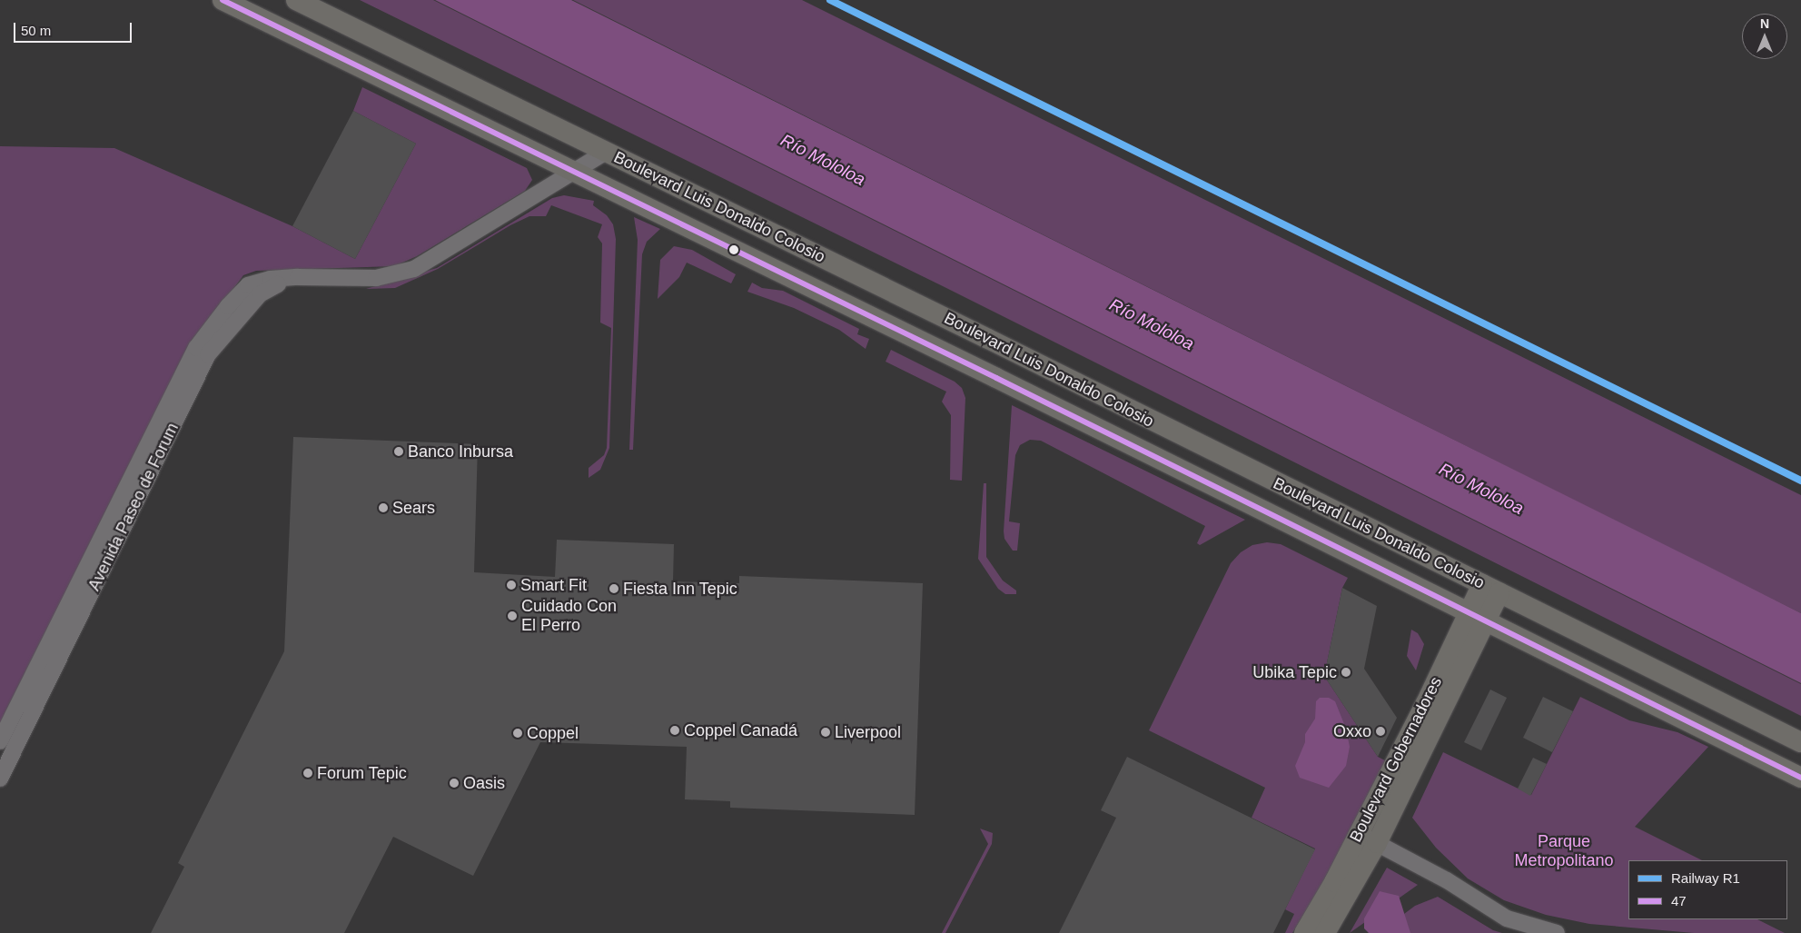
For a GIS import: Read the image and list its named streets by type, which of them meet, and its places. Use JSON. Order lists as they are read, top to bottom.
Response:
{
  "streets": {
    "main road": ["Boulevard Luis Donaldo Colosio", "Boulevard Gobernadores"],
    "street": ["Avenida Paseo de Forum"]
  },
  "crossings": [
    ["Boulevard Luis Donaldo Colosio", "Avenida Paseo de Forum"],
    ["Boulevard Luis Donaldo Colosio", "Boulevard Gobernadores"]
  ],
  "water": ["Río Mololoa"],
  "parks": ["Parque Metropolitano"],
  "places": [
    "Banco Inbursa",
    "Sears",
    "Smart Fit",
    "Fiesta Inn Tepic",
    "Cuidado Con El Perro",
    "Ubika Tepic",
    "Coppel Canadá",
    "Oxxo",
    "Liverpool",
    "Coppel",
    "Forum Tepic",
    "Oasis"
  ],
  "lines": ["rail line R1", "transit line 47"],
  "legend": ["Railway R1", "47"],
  "scale_bar": "50 m",
  "north": "top"
}
